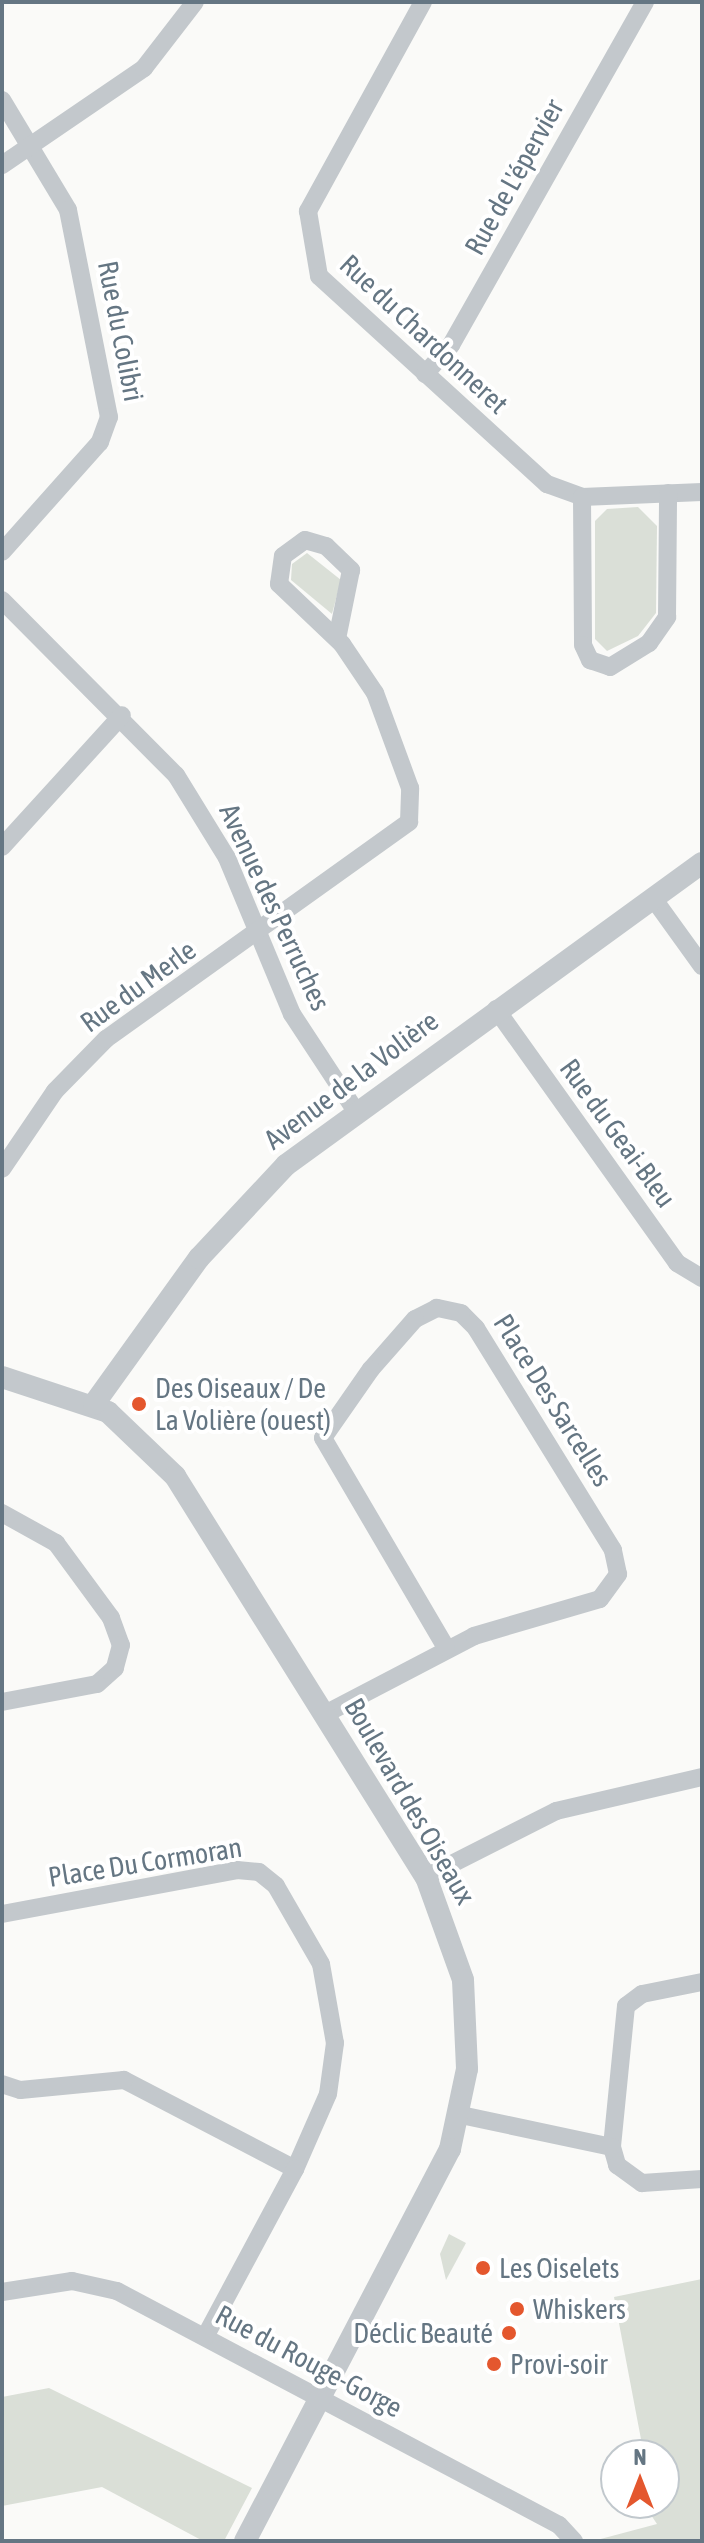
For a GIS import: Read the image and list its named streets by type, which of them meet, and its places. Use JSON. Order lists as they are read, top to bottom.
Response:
{
  "streets": {
    "street": [
      "Rue de L'épervier",
      "Rue du Colibri",
      "Rue du Chardonneret",
      "Avenue des Perruches",
      "Rue du Merle",
      "Avenue de la Volière",
      "Rue du Geai-Bleu",
      "Place Des Sarcelles",
      "Boulevard des Oiseaux",
      "Place Du Cormoran",
      "Rue du Rouge-Gorge"
    ]
  },
  "crossings": [
    ["Rue de L'épervier", "Rue du Chardonneret"],
    ["Avenue des Perruches", "Rue du Merle"],
    ["Avenue des Perruches", "Avenue de la Volière"],
    ["Avenue de la Volière", "Rue du Geai-Bleu"],
    ["Avenue de la Volière", "Boulevard des Oiseaux"],
    ["Place Des Sarcelles", "Boulevard des Oiseaux"],
    ["Boulevard des Oiseaux", "Rue du Rouge-Gorge"],
    ["Place Du Cormoran", "Rue du Rouge-Gorge"]
  ],
  "places": [
    "Des Oiseaux / De La Volière (ouest)",
    "Les Oiselets",
    "Whiskers",
    "Déclic Beauté",
    "Provi-soir"
  ],
  "north": "top"
}
